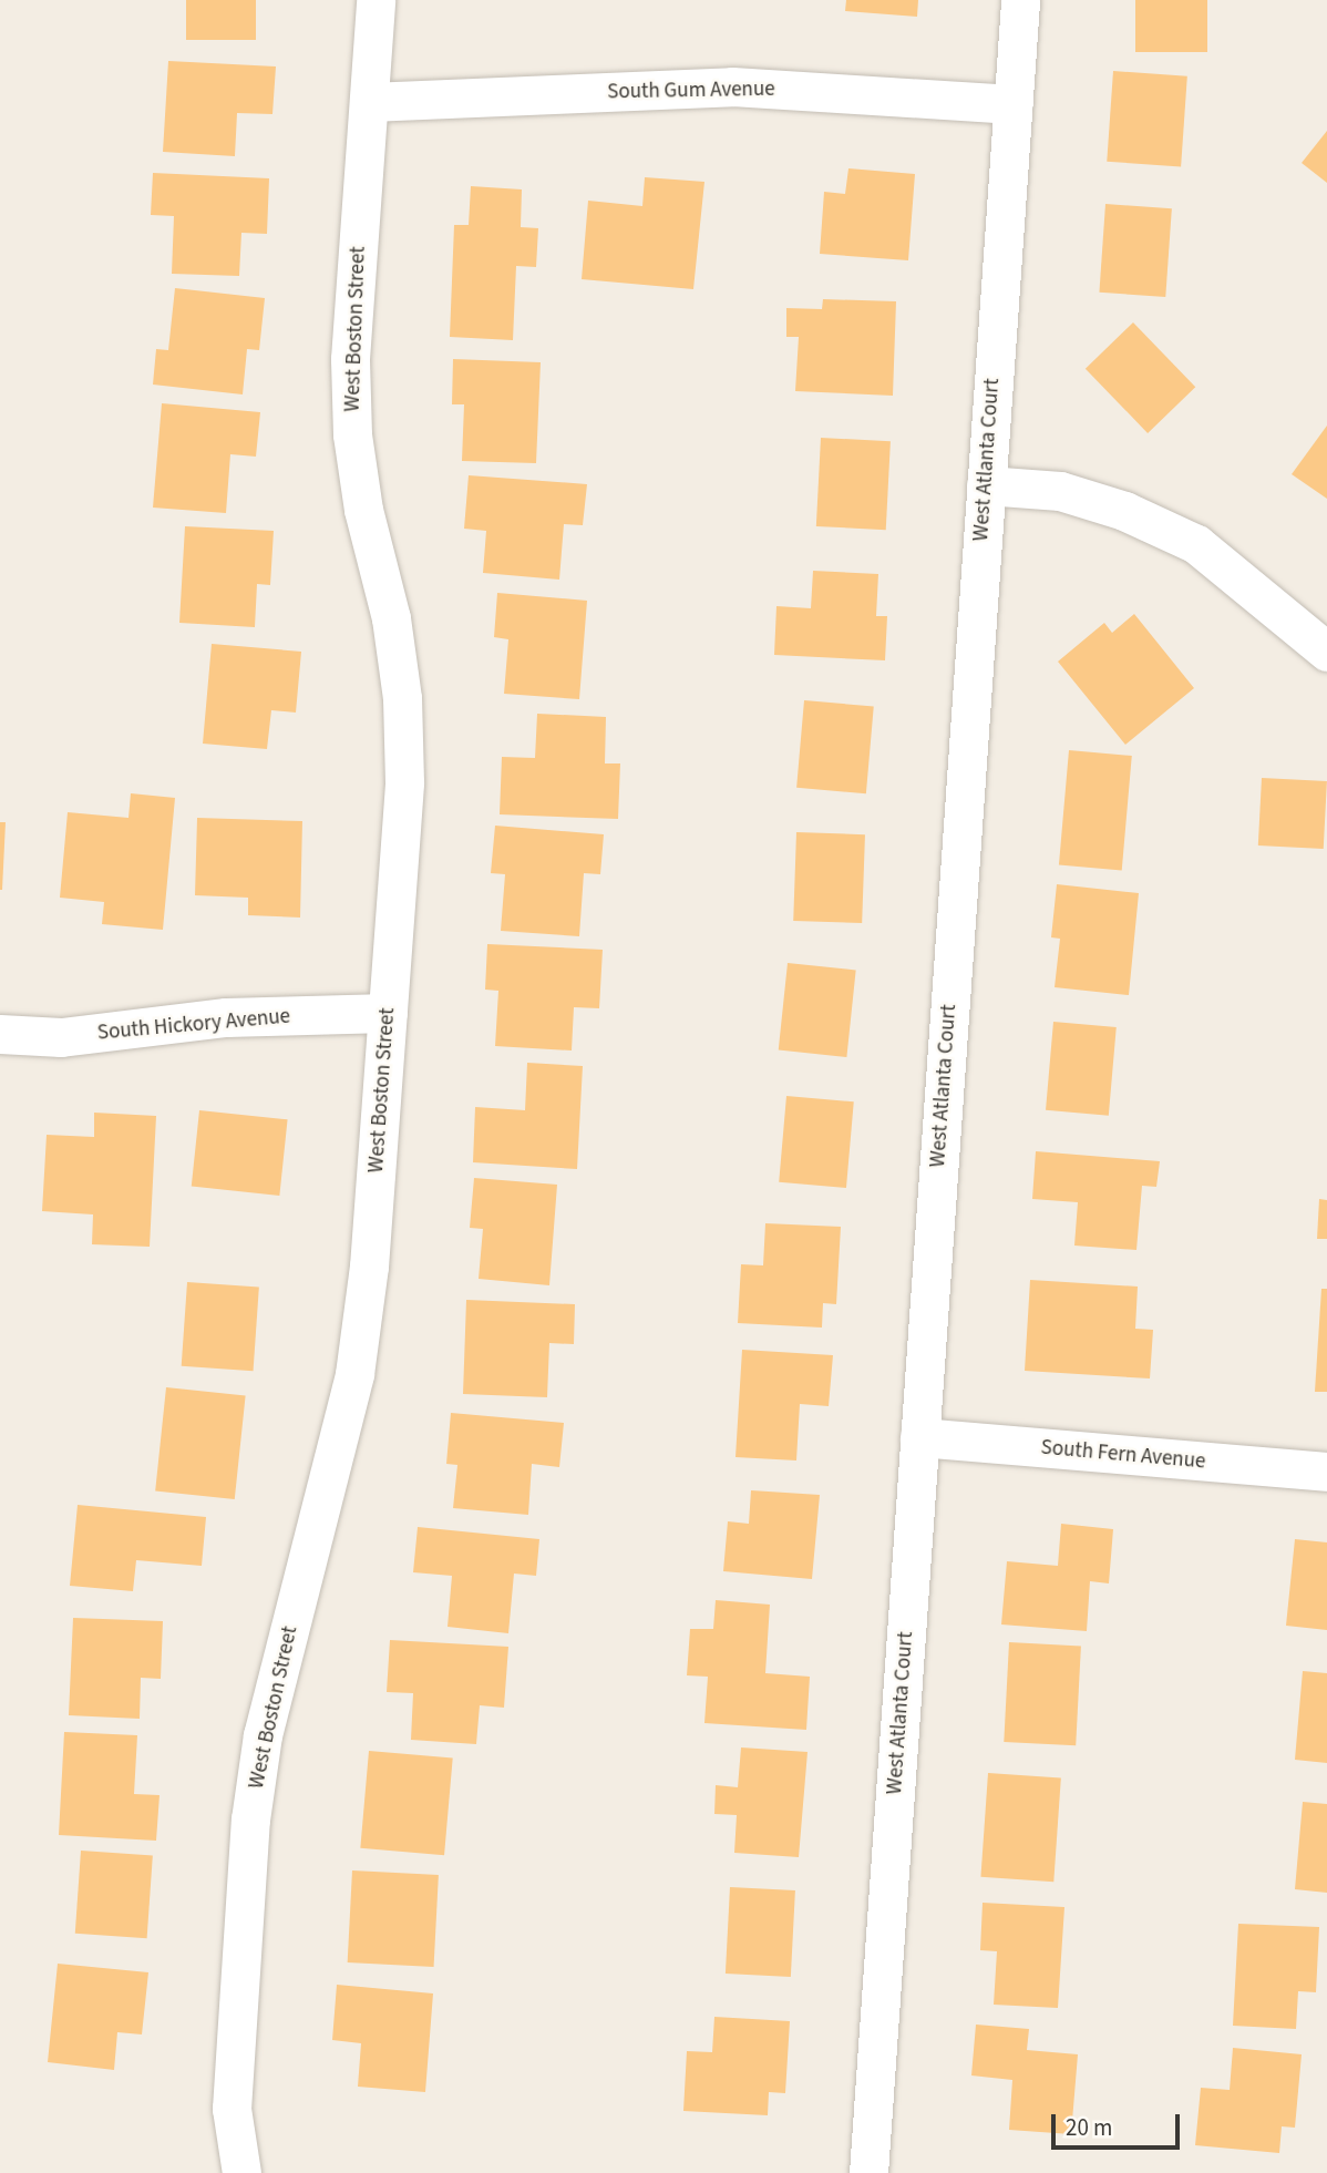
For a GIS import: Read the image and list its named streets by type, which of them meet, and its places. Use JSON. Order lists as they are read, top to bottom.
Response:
{
  "streets": {
    "street": [
      "South Gum Avenue",
      "West Boston Street",
      "West Atlanta Court",
      "South Hickory Avenue",
      "South Fern Avenue"
    ]
  },
  "crossings": [
    ["South Gum Avenue", "West Boston Street"],
    ["South Gum Avenue", "West Atlanta Court"],
    ["West Boston Street", "South Hickory Avenue"],
    ["West Atlanta Court", "South Fern Avenue"]
  ],
  "scale_bar": "20 m"
}
